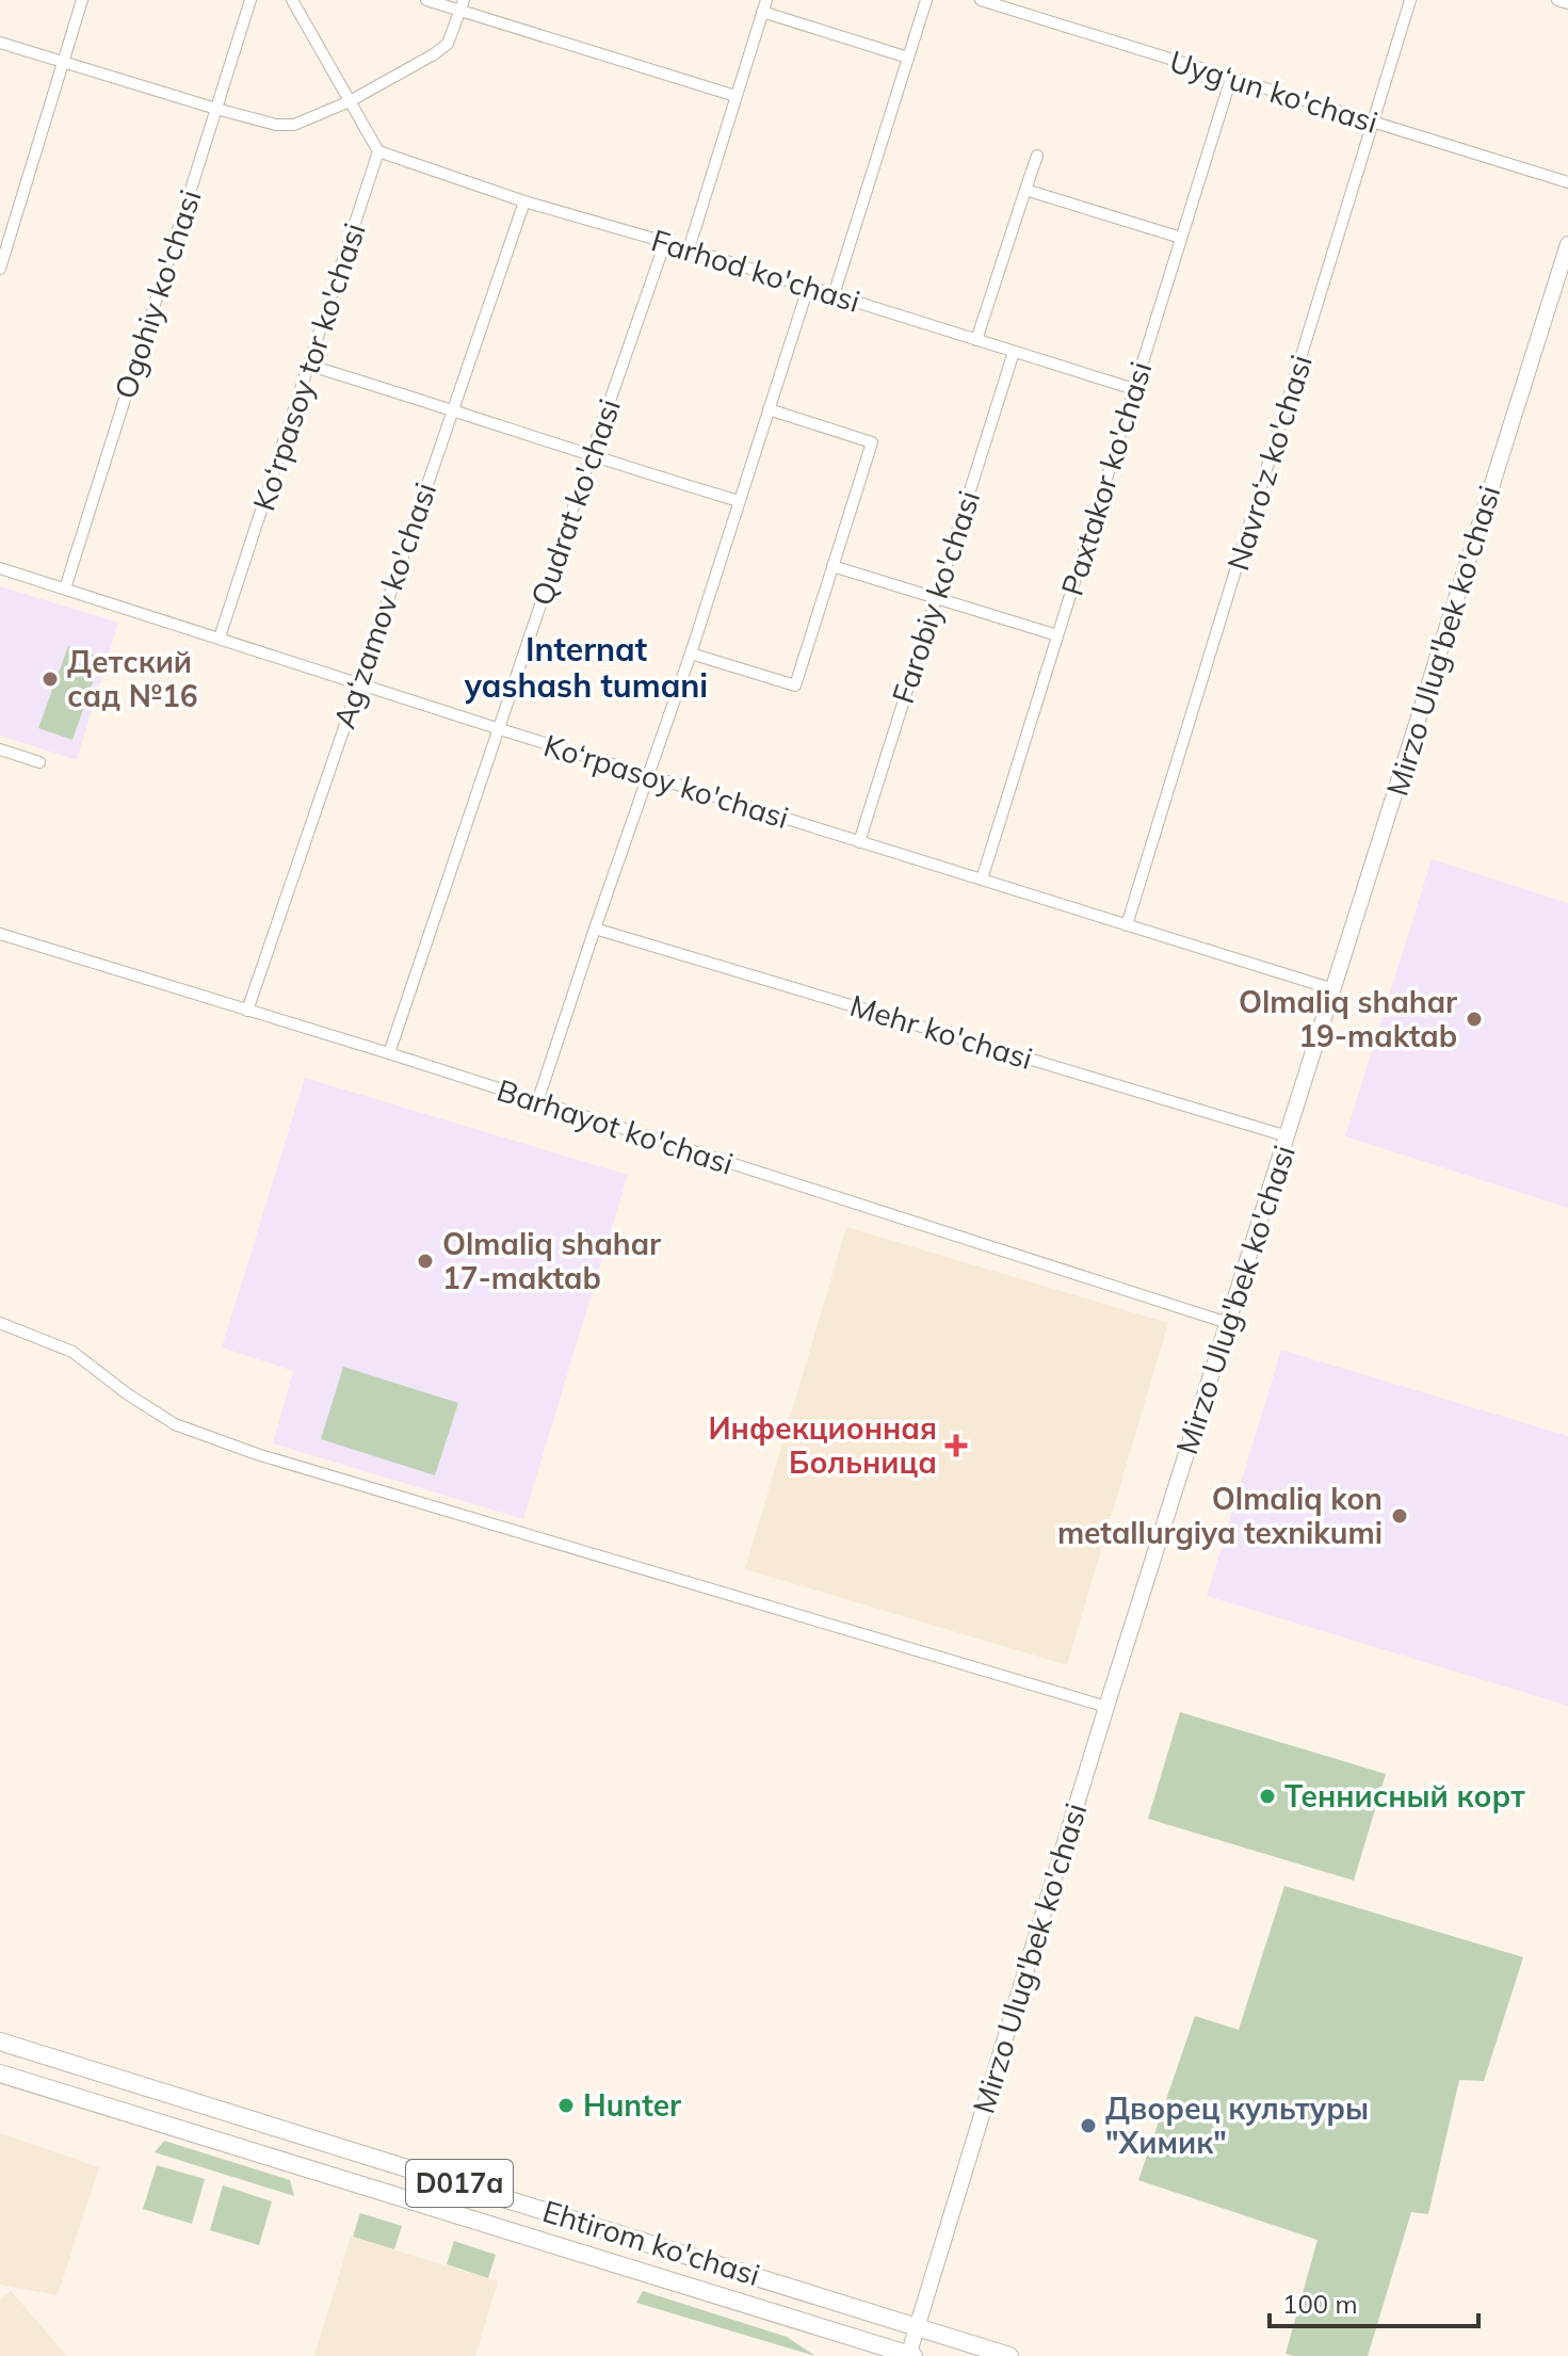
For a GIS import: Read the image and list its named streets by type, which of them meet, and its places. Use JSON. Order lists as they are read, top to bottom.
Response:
{
  "streets": {
    "main road": ["Mirzo Ulug'bek ko'chasi", "D017a", "Ehtirom ko'chasi"],
    "street": [
      "Uyg‘un ko'chasi",
      "Farhod ko'chasi",
      "Ogohiy ko'chasi",
      "Ko‘rpasoy tor ko'chasi",
      "Navro‘z ko'chasi",
      "Paxtakor ko'chasi",
      "Qudrat ko'chasi",
      "Farobiy ko'chasi",
      "Ag‘zamov ko'chasi",
      "Ko‘rpasoy ko'chasi",
      "Mehr ko'chasi",
      "Barhayot ko'chasi"
    ]
  },
  "crossings": [
    ["Uyg‘un ko'chasi", "Navro‘z ko'chasi"],
    ["Uyg‘un ko'chasi", "Paxtakor ko'chasi"],
    ["Farhod ko'chasi", "Ko‘rpasoy tor ko'chasi"],
    ["Farhod ko'chasi", "Paxtakor ko'chasi"],
    ["Farhod ko'chasi", "Qudrat ko'chasi"],
    ["Farhod ko'chasi", "Farobiy ko'chasi"],
    ["Farhod ko'chasi", "Ag‘zamov ko'chasi"],
    ["Ogohiy ko'chasi", "Ko‘rpasoy ko'chasi"],
    ["Ko‘rpasoy tor ko'chasi", "Ko‘rpasoy ko'chasi"],
    ["Navro‘z ko'chasi", "Ko‘rpasoy ko'chasi"],
    ["Paxtakor ko'chasi", "Ko‘rpasoy ko'chasi"],
    ["Qudrat ko'chasi", "Ko‘rpasoy ko'chasi"],
    ["Qudrat ko'chasi", "Barhayot ko'chasi"],
    ["Farobiy ko'chasi", "Ko‘rpasoy ko'chasi"],
    ["Ag‘zamov ko'chasi", "Ko‘rpasoy ko'chasi"],
    ["Ag‘zamov ko'chasi", "Barhayot ko'chasi"],
    ["Mirzo Ulug'bek ko'chasi", "Ko‘rpasoy ko'chasi"],
    ["Mirzo Ulug'bek ko'chasi", "Mehr ko'chasi"],
    ["Mirzo Ulug'bek ko'chasi", "Barhayot ko'chasi"],
    ["Mirzo Ulug'bek ko'chasi", "Ehtirom ko'chasi"]
  ],
  "districts": ["Internat yashash tumani"],
  "places": {
    "other": [
      "Детский сад №16",
      "Olmaliq shahar 19-maktab",
      "Olmaliq shahar 17-maktab",
      "Olmaliq kon metallurgiya texnikumi",
      "Теннисный корт",
      "Hunter",
      "Дворец культуры \"Химик\""
    ],
    "health": ["Инфекционная Больница"]
  },
  "scale_bar": "100 m"
}
